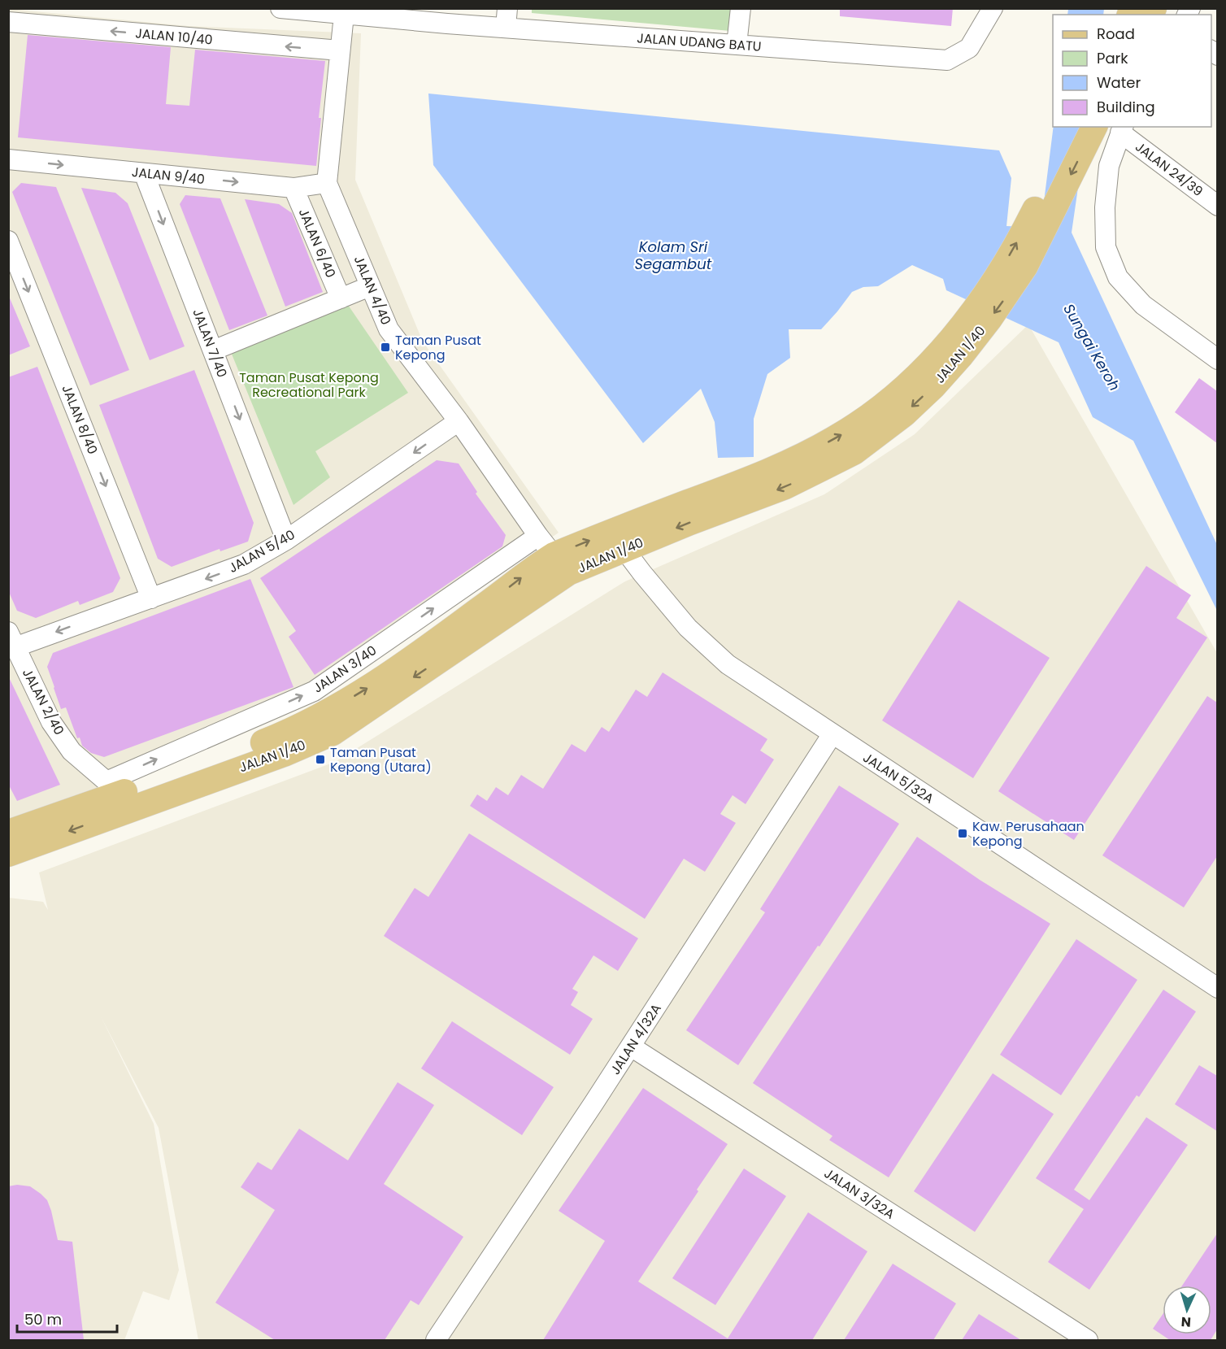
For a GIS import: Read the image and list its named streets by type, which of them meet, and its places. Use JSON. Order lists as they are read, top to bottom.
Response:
{
  "streets": {
    "main road": ["JALAN 1/40"],
    "street": [
      "JALAN 10/40",
      "JALAN UDANG BATU",
      "JALAN 24/39",
      "JALAN 9/40",
      "JALAN 6/40",
      "JALAN 4/40",
      "JALAN 7/40",
      "JALAN 8/40",
      "JALAN 5/40",
      "JALAN 3/40",
      "JALAN 2/40",
      "JALAN 5/32A",
      "JALAN 4/32A",
      "JALAN 3/32A"
    ]
  },
  "crossings": [
    ["JALAN 10/40", "JALAN 4/40"],
    ["JALAN 9/40", "JALAN 6/40"],
    ["JALAN 9/40", "JALAN 4/40"],
    ["JALAN 9/40", "JALAN 7/40"],
    ["JALAN 4/40", "JALAN 1/40"],
    ["JALAN 4/40", "JALAN 5/40"],
    ["JALAN 4/40", "JALAN 3/40"],
    ["JALAN 7/40", "JALAN 5/40"],
    ["JALAN 1/40", "JALAN 3/40"],
    ["JALAN 1/40", "JALAN 2/40"],
    ["JALAN 1/40", "JALAN 5/32A"],
    ["JALAN 8/40", "JALAN 5/40"],
    ["JALAN 5/40", "JALAN 2/40"],
    ["JALAN 3/40", "JALAN 2/40"],
    ["JALAN 5/32A", "JALAN 4/32A"],
    ["JALAN 4/32A", "JALAN 3/32A"]
  ],
  "one_way": [
    "JALAN 10/40",
    "JALAN 9/40",
    "JALAN 7/40",
    "JALAN 8/40",
    "JALAN 5/40",
    "JALAN 3/40"
  ],
  "water": ["Kolam Sri Segambut", "Sungai Keroh"],
  "parks": ["Taman Pusat Kepong Recreational Park"],
  "places": {
    "transit": ["Taman Pusat Kepong", "Taman Pusat Kepong (Utara)", "Kaw. Perusahaan Kepong"]
  },
  "legend": [
    "Road",
    "Park",
    "Water",
    "Building"
  ],
  "scale_bar": "50 m",
  "north": "bottom"
}
